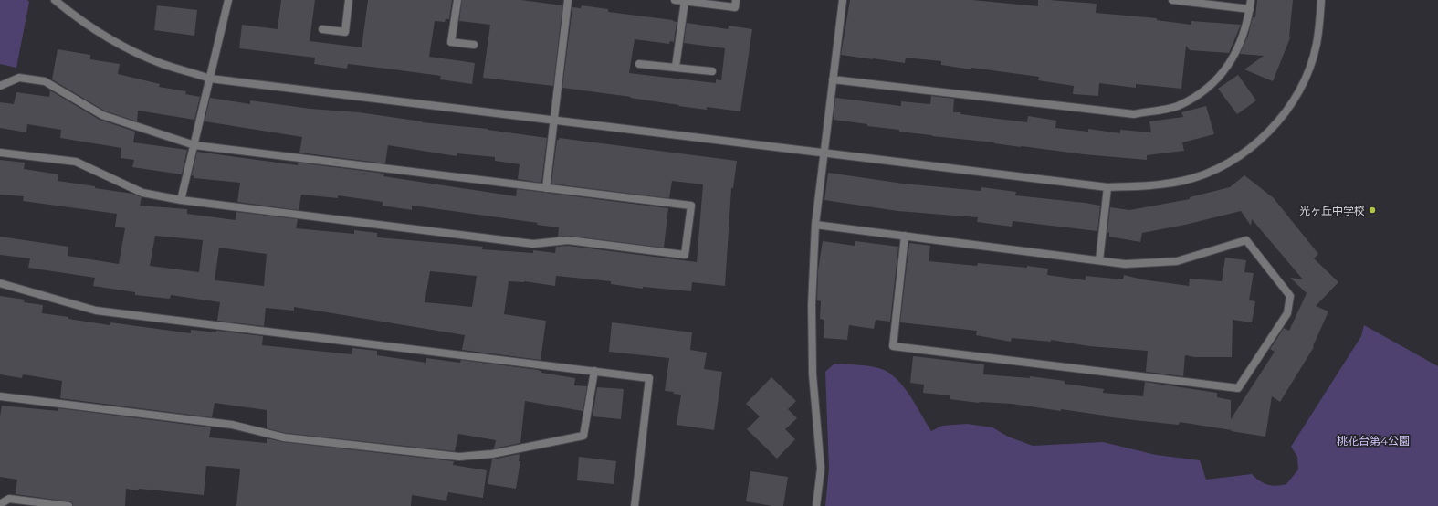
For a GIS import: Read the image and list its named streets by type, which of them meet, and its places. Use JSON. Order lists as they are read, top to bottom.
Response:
{
  "parks": ["桃花台第4公園"],
  "places": ["光ヶ丘中学校"]
}
